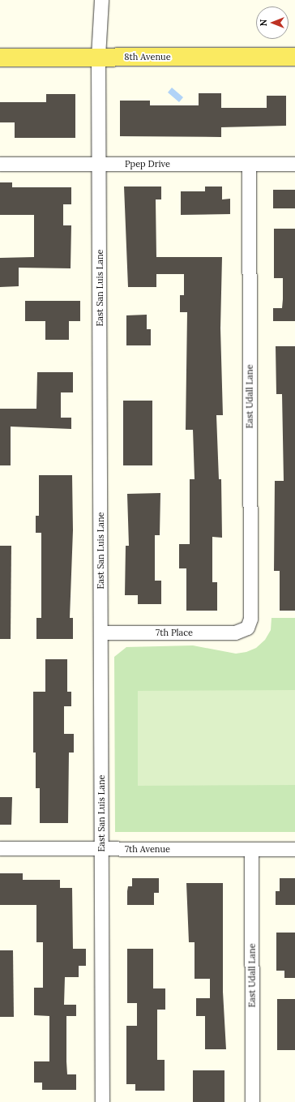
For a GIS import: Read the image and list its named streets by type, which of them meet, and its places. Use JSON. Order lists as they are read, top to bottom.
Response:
{
  "streets": {
    "main road": ["8th Avenue"],
    "street": [
      "Ppep Drive",
      "East San Luis Lane",
      "East Udall Lane",
      "7th Place",
      "7th Avenue"
    ]
  },
  "crossings": [
    ["8th Avenue", "East San Luis Lane"],
    ["Ppep Drive", "East San Luis Lane"],
    ["Ppep Drive", "East Udall Lane"],
    ["East San Luis Lane", "7th Place"],
    ["East San Luis Lane", "7th Avenue"],
    ["East Udall Lane", "7th Place"],
    ["East Udall Lane", "7th Avenue"]
  ],
  "north": "left"
}
